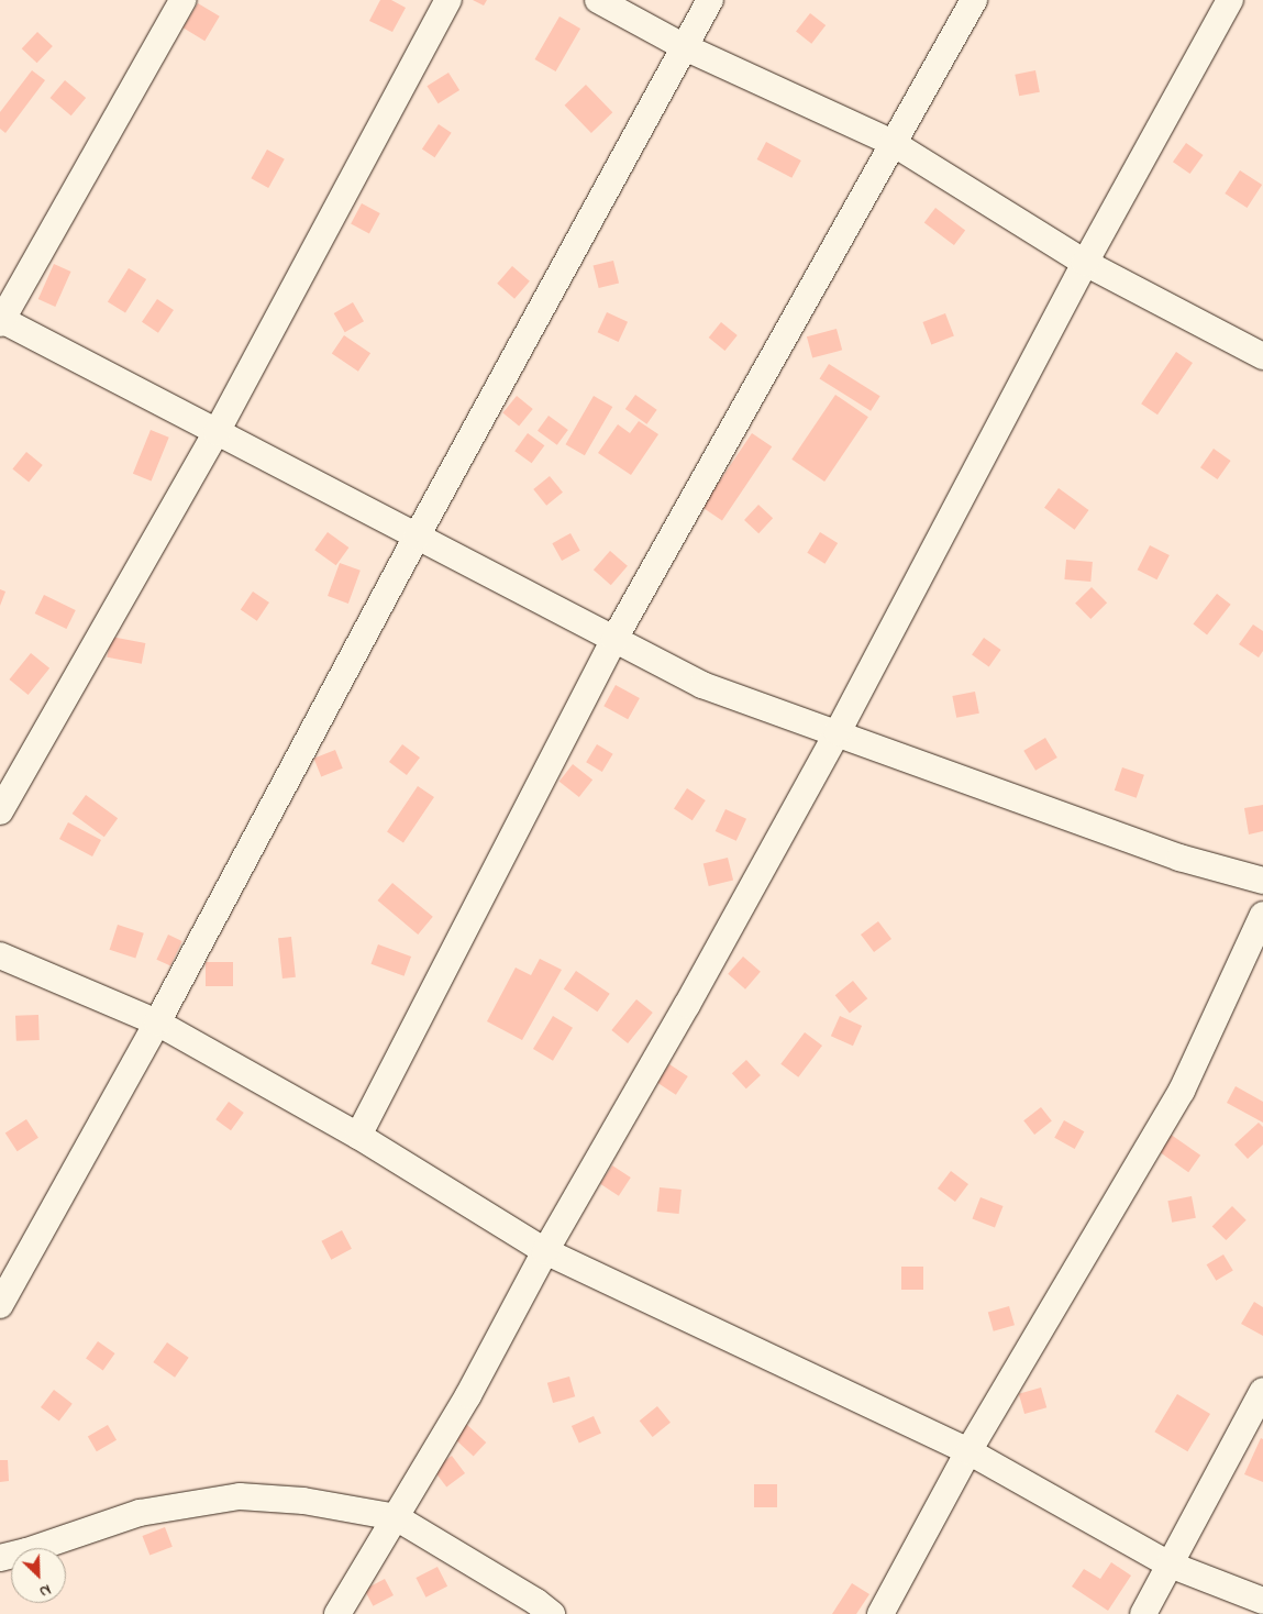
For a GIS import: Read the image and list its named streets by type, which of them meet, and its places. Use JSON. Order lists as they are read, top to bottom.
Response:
{
  "north": "bottom right"
}
